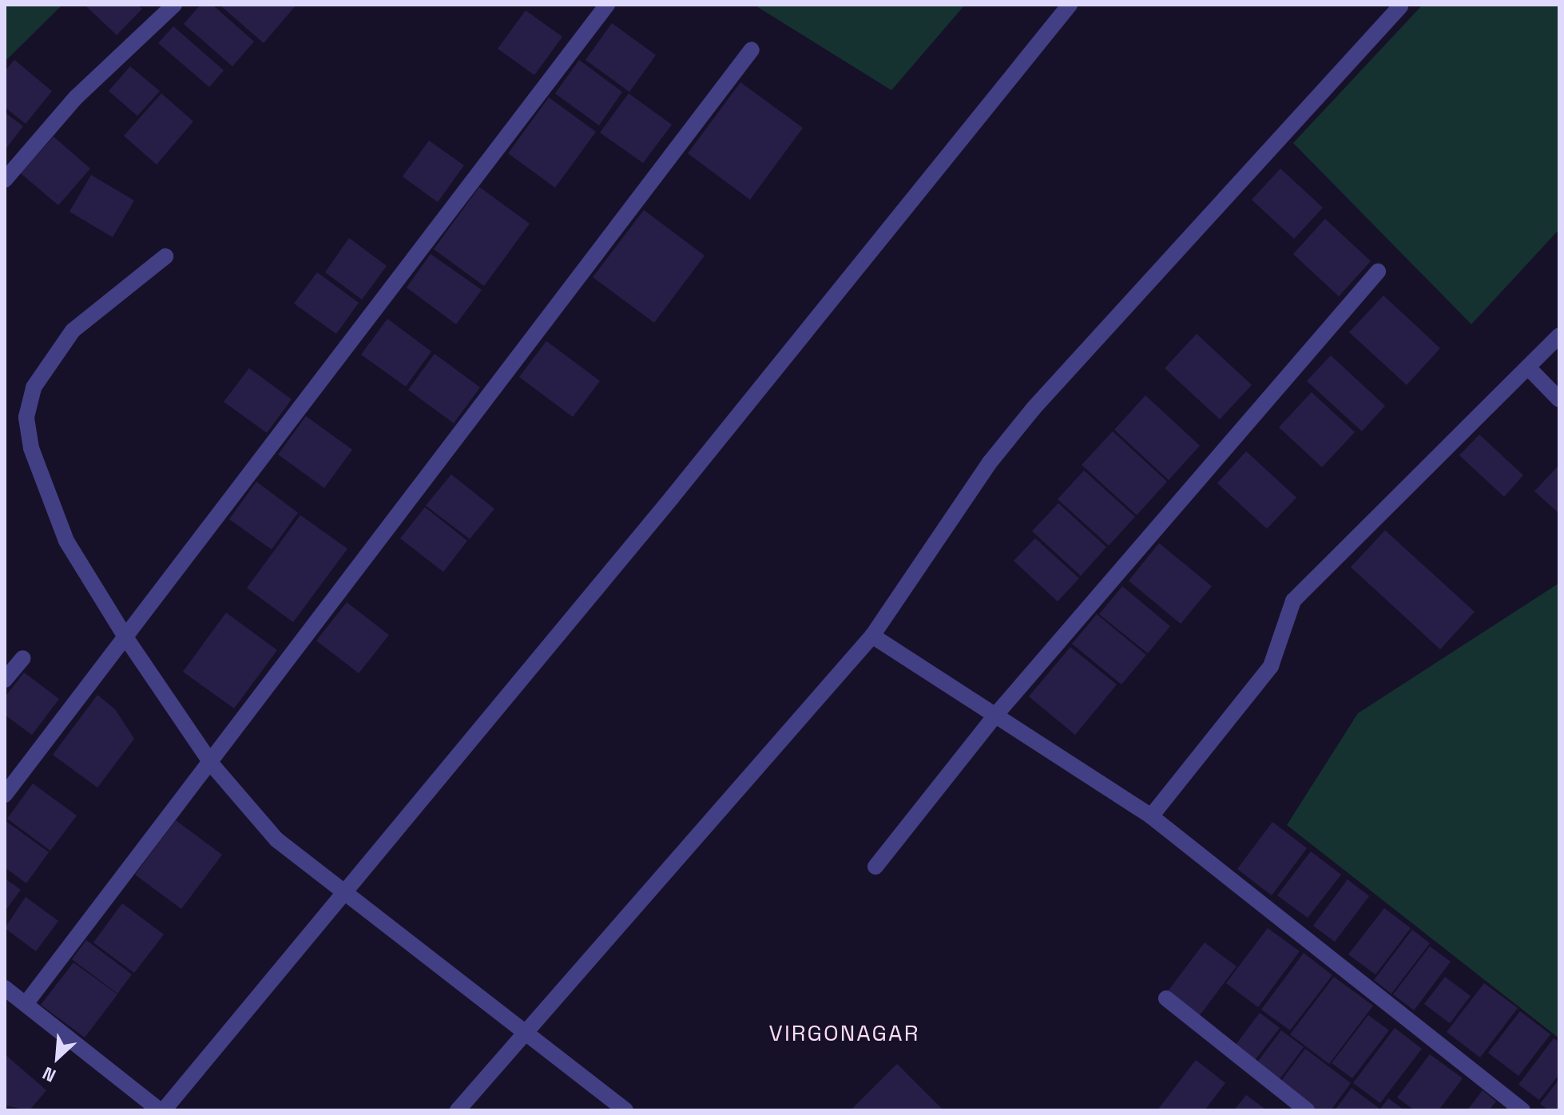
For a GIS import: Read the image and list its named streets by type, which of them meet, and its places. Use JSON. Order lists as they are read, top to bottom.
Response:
{
  "districts": ["VIRGONAGAR"],
  "north": "bottom left"
}
